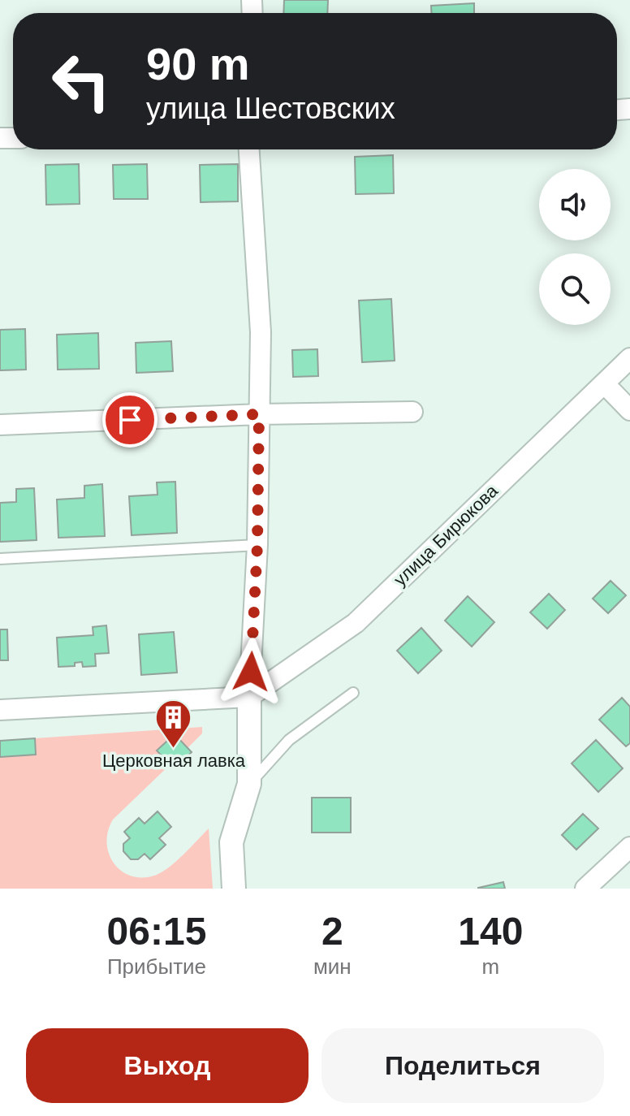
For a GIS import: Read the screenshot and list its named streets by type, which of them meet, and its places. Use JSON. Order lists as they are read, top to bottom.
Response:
{
  "streets": {
    "street": ["улица Бирюкова"]
  },
  "places": {
    "building": ["Церковная лавка"]
  },
  "page": {
    "turn": ["90 m", "улица Шестовских"],
    "eta": [
      "06:15",
      "Прибытие",
      "2",
      "мин",
      "140",
      "m"
    ],
    "buttons": ["Выход", "Поделиться"]
  }
}
